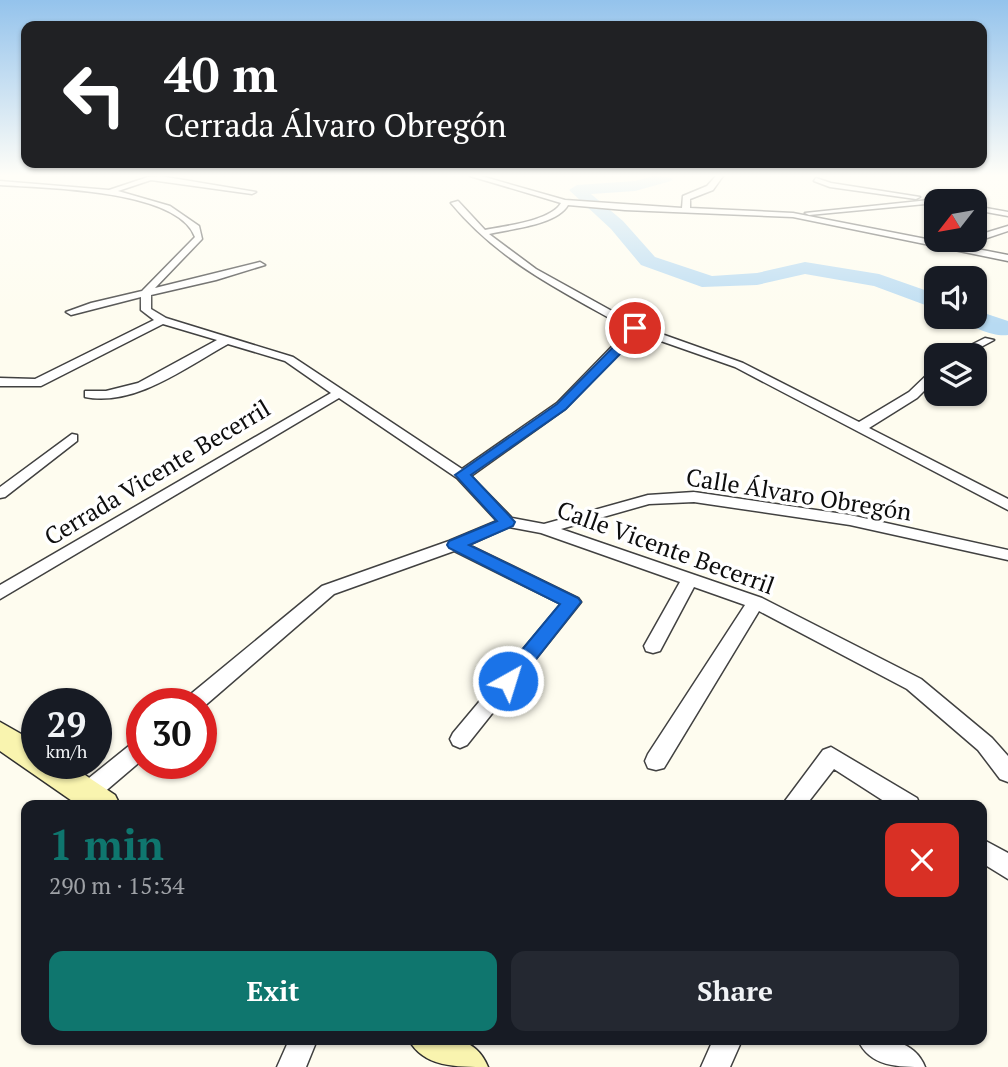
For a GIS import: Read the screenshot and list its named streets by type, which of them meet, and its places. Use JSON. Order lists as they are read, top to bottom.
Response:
{
  "streets": {
    "street": ["Cerrada Vicente Becerril", "Calle Álvaro Obregón", "Calle Vicente Becerril"]
  },
  "crossings": [
    ["Calle Álvaro Obregón", "Calle Vicente Becerril"]
  ],
  "north": "bottom left",
  "page": {
    "turn": ["40 m", "Cerrada Álvaro Obregón"],
    "speed": "29 km/h",
    "limit": "30",
    "heading": ["1 min", "290 m · 15:34"],
    "buttons": ["Exit", "Share"]
  }
}
